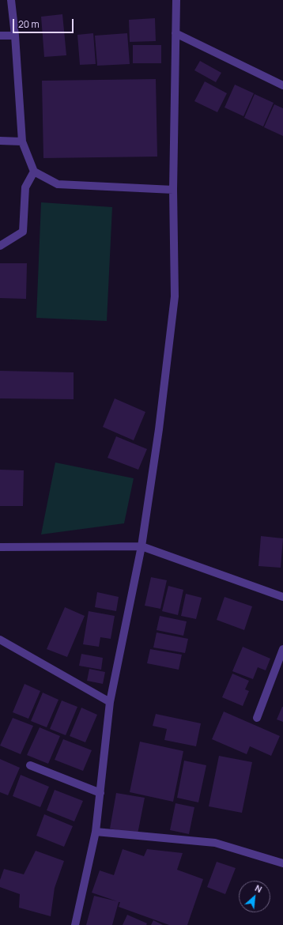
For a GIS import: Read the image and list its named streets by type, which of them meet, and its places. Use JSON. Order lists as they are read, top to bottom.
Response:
{
  "scale_bar": "20 m",
  "north": "top right"
}
